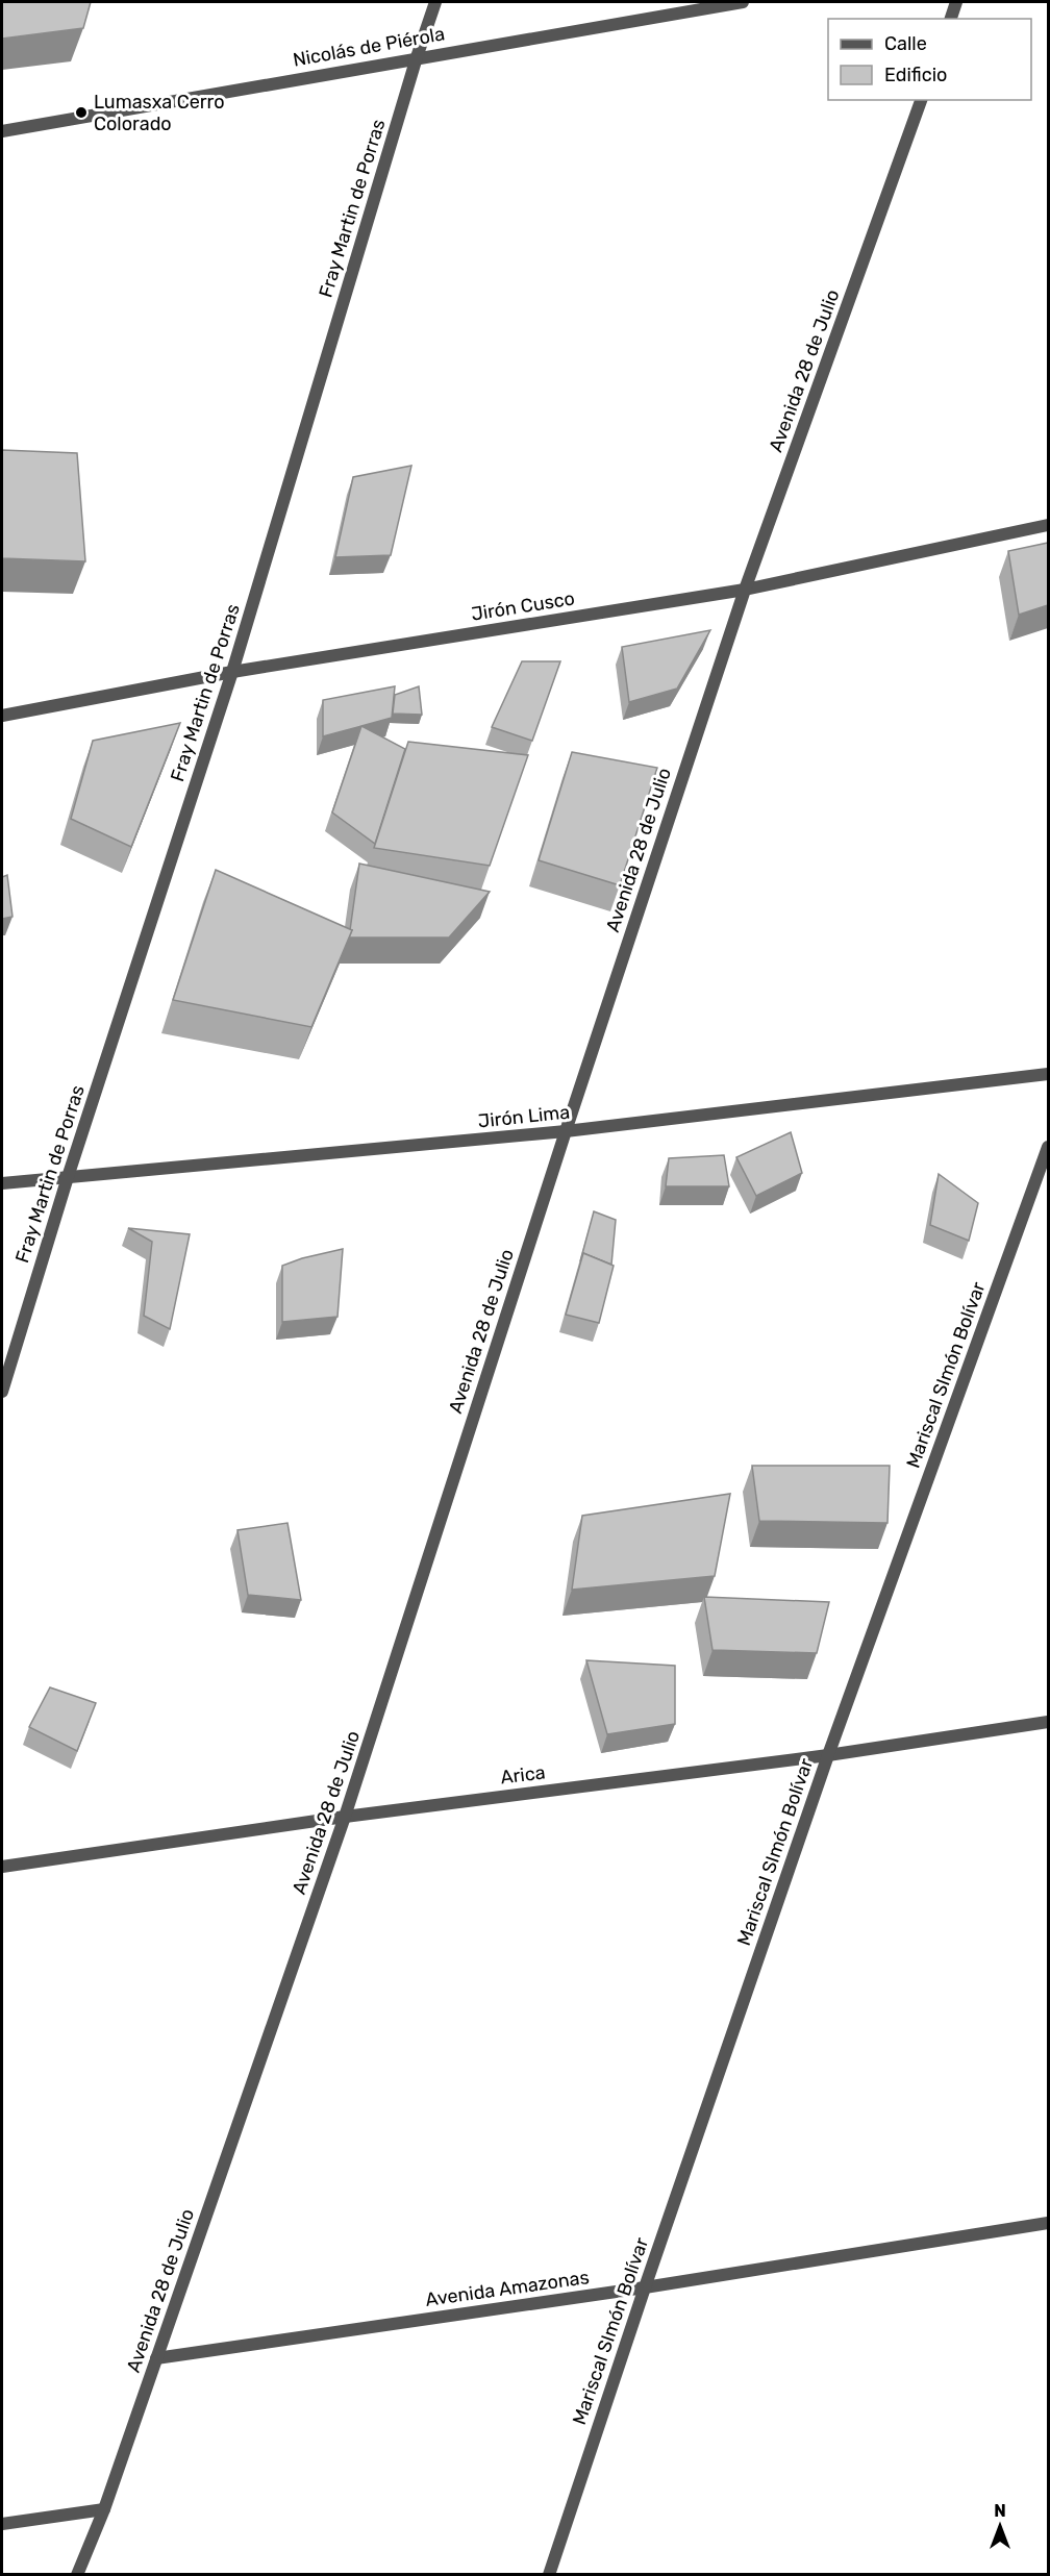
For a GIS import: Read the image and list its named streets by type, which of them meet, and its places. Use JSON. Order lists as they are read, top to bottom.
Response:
{
  "streets": {
    "street": [
      "Nicolás de Piérola",
      "Fray Martin de Porras",
      "Avenida 28 de Julio",
      "Jirón Cusco",
      "Jirón Lima",
      "Mariscal SImón Bolívar",
      "Arica",
      "Avenida Amazonas"
    ]
  },
  "crossings": [
    ["Nicolás de Piérola", "Fray Martin de Porras"],
    ["Fray Martin de Porras", "Jirón Cusco"],
    ["Fray Martin de Porras", "Jirón Lima"],
    ["Avenida 28 de Julio", "Jirón Cusco"],
    ["Avenida 28 de Julio", "Jirón Lima"],
    ["Avenida 28 de Julio", "Arica"],
    ["Avenida 28 de Julio", "Avenida Amazonas"],
    ["Mariscal SImón Bolívar", "Arica"],
    ["Mariscal SImón Bolívar", "Avenida Amazonas"]
  ],
  "places": ["Lumasxa Cerro Colorado"],
  "legend": ["Calle", "Edificio"],
  "north": "top"
}
